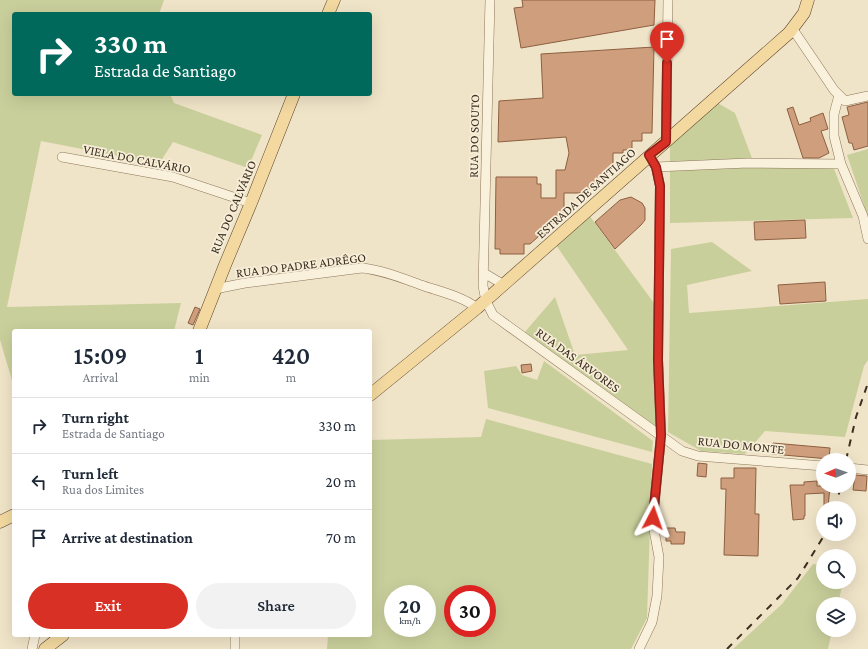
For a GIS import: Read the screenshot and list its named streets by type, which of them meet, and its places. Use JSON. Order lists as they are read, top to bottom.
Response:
{
  "streets": {
    "main road": ["ESTRADA DE SANTIAGO", "RUA DO CALVÁRIO"],
    "street": [
      "RUA DO SOUTO",
      "VIELA DO CALVÁRIO",
      "RUA DO PADRE ADRÊGO",
      "RUA DAS ÁRVORES",
      "RUA DO MONTE"
    ]
  },
  "crossings": [
    ["RUA DO SOUTO", "ESTRADA DE SANTIAGO"],
    ["RUA DO SOUTO", "RUA DO PADRE ADRÊGO"],
    ["RUA DO SOUTO", "RUA DAS ÁRVORES"],
    ["VIELA DO CALVÁRIO", "RUA DO CALVÁRIO"],
    ["ESTRADA DE SANTIAGO", "RUA DO PADRE ADRÊGO"],
    ["ESTRADA DE SANTIAGO", "RUA DAS ÁRVORES"],
    ["RUA DO CALVÁRIO", "RUA DO PADRE ADRÊGO"],
    ["RUA DO PADRE ADRÊGO", "RUA DAS ÁRVORES"],
    ["RUA DAS ÁRVORES", "RUA DO MONTE"]
  ],
  "north": "left",
  "page": {
    "turn": ["330 m", "Estrada de Santiago"],
    "eta": [
      "15:09",
      "Arrival",
      "1",
      "min",
      "420",
      "m"
    ],
    "list": [
      {
        "name": "Turn right",
        "note": "Estrada de Santiago",
        "value": "330 m"
      },
      {
        "name": "Turn left",
        "note": "Rua dos Limites",
        "value": "20 m"
      },
      {
        "name": "Arrive at destination",
        "value": "70 m"
      }
    ],
    "buttons": ["Exit", "Share"],
    "speed": "20 km/h",
    "limit": "30"
  }
}
